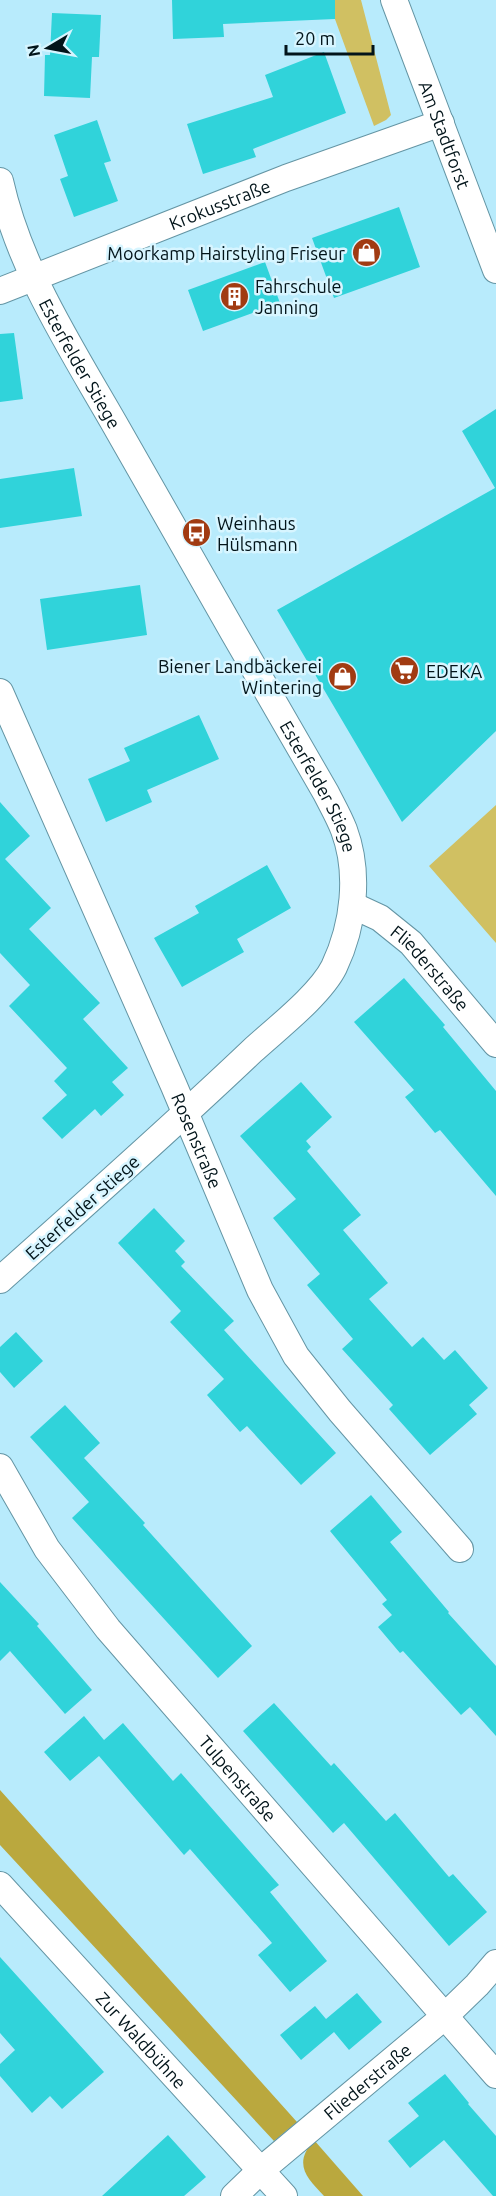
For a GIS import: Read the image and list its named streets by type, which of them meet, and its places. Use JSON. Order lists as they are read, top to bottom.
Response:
{
  "streets": {
    "street": [
      "Am Stadtforst",
      "Krokusstraße",
      "Esterfelder Stiege",
      "Fliederstraße",
      "Rosenstraße",
      "Tulpenstraße",
      "Zur Waldbühne"
    ]
  },
  "crossings": [
    ["Am Stadtforst", "Krokusstraße"],
    ["Krokusstraße", "Esterfelder Stiege"],
    ["Esterfelder Stiege", "Fliederstraße"],
    ["Esterfelder Stiege", "Rosenstraße"],
    ["Fliederstraße", "Tulpenstraße"],
    ["Fliederstraße", "Zur Waldbühne"]
  ],
  "places": {
    "shop": ["Moorkamp Hairstyling Friseur", "Biener Landbäckerei Wintering"],
    "building": ["Fahrschule Janning"],
    "bus stop": ["Weinhaus Hülsmann"],
    "supermarket": ["EDEKA"]
  },
  "scale_bar": "20 m",
  "north": "left"
}
